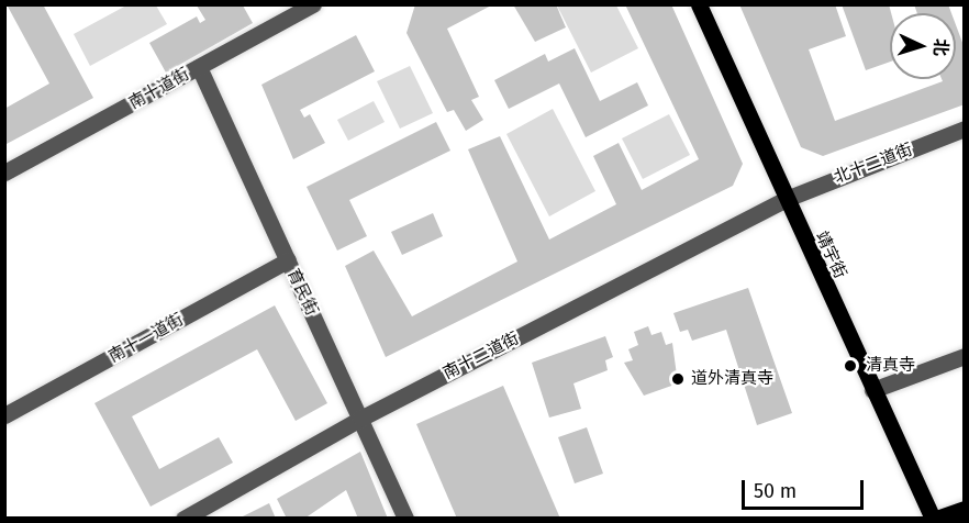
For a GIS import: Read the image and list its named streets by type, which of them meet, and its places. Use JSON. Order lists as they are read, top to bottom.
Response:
{
  "streets": {
    "main road": ["靖宇街"],
    "street": [
      "南十道街",
      "北十二道街",
      "育民街",
      "南十一道街",
      "南十二道街"
    ]
  },
  "crossings": [
    ["南十道街", "育民街"],
    ["北十二道街", "靖宇街"],
    ["北十二道街", "南十二道街"],
    ["靖宇街", "南十二道街"],
    ["育民街", "南十一道街"],
    ["育民街", "南十二道街"]
  ],
  "places": ["清真寺", "道外清真寺"],
  "scale_bar": "50 m",
  "north": "right"
}
